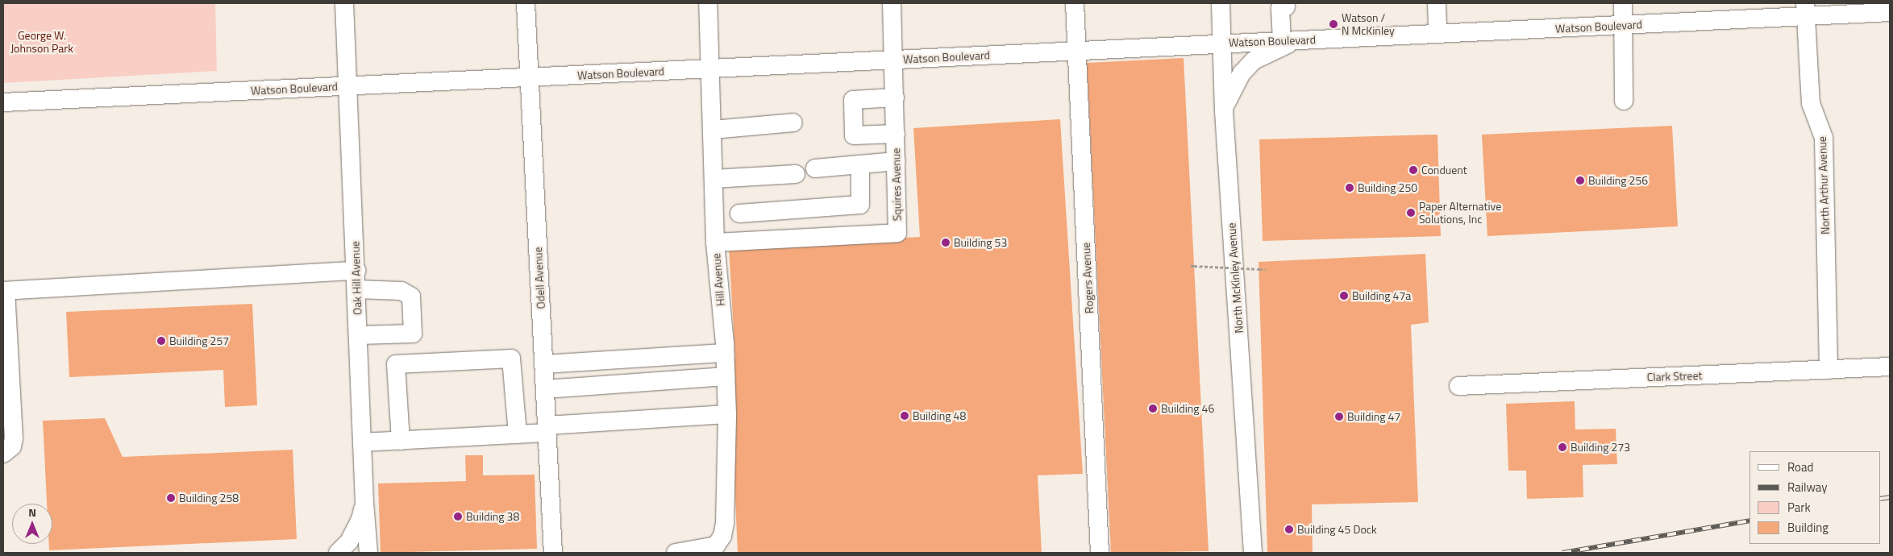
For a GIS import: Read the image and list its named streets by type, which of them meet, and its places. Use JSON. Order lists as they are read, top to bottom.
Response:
{
  "streets": {
    "street": [
      "Watson Boulevard",
      "Squires Avenue",
      "North Arthur Avenue",
      "Oak Hill Avenue",
      "Odell Avenue",
      "Rogers Avenue",
      "North McKinley Avenue",
      "Hill Avenue",
      "Clark Street"
    ]
  },
  "crossings": [
    ["Watson Boulevard", "Squires Avenue"],
    ["Watson Boulevard", "North Arthur Avenue"],
    ["Watson Boulevard", "Oak Hill Avenue"],
    ["Watson Boulevard", "Odell Avenue"],
    ["Watson Boulevard", "Rogers Avenue"],
    ["Watson Boulevard", "North McKinley Avenue"],
    ["Watson Boulevard", "Hill Avenue"],
    ["Squires Avenue", "Hill Avenue"],
    ["North Arthur Avenue", "Clark Street"]
  ],
  "parks": ["George W. Johnson Park"],
  "places": [
    "Watson / N McKinley",
    "Conduent",
    "Building 256",
    "Building 250",
    "Paper Alternative Solutions, Inc",
    "Building 53",
    "Building 47a",
    "Building 257",
    "Building 46",
    "Building 48",
    "Building 47",
    "Building 273",
    "Building 258",
    "Building 38",
    "Building 45 Dock"
  ],
  "legend": [
    "Road",
    "Railway",
    "Park",
    "Building"
  ],
  "north": "top"
}
